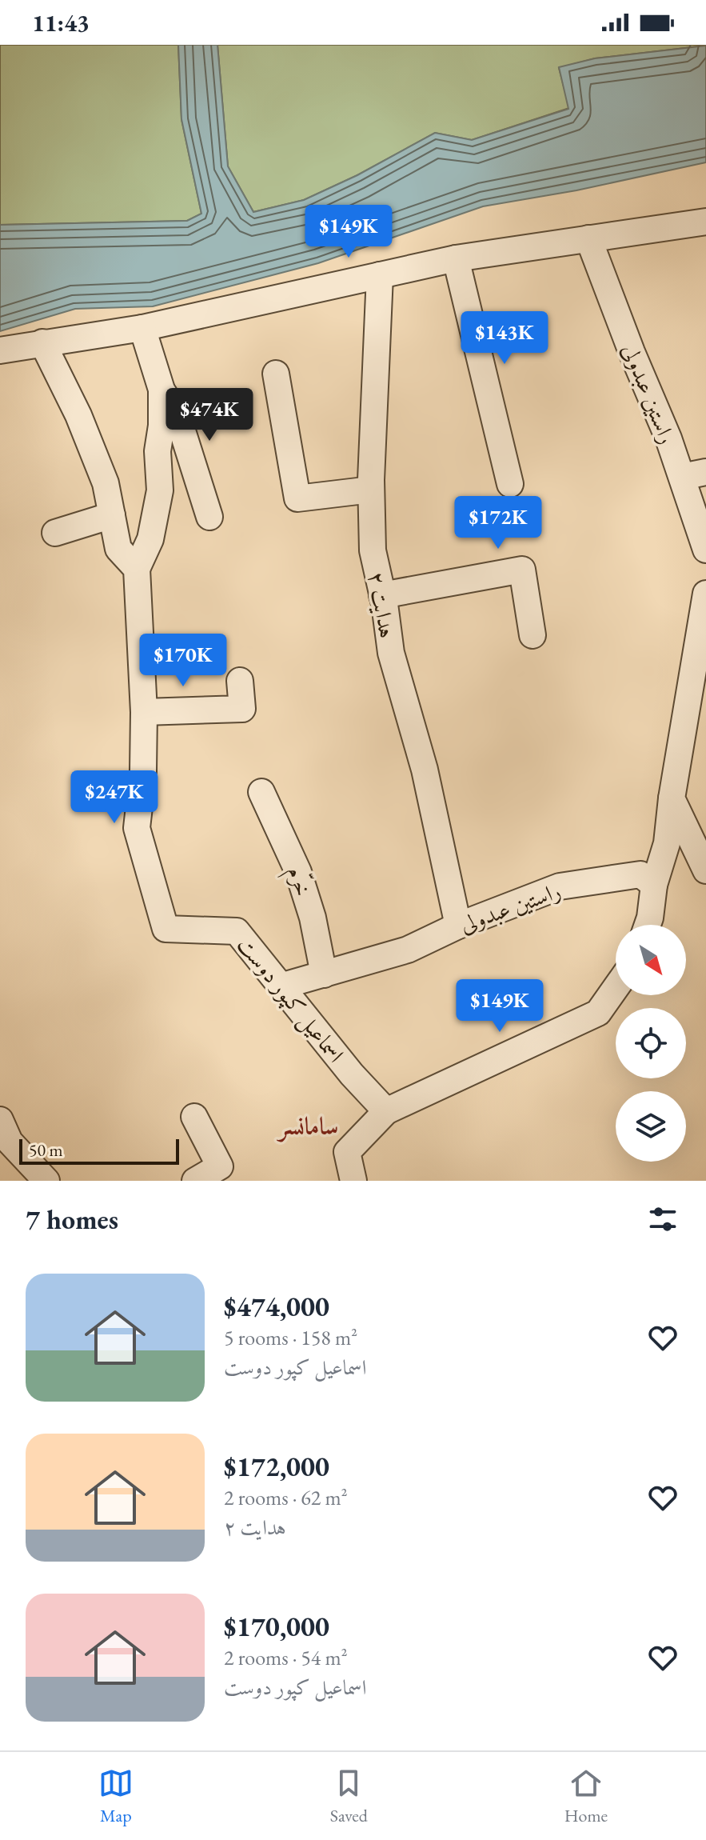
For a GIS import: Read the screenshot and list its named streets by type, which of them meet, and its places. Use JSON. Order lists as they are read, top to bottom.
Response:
{
  "streets": {
    "street": [
      "راستین عبدولی",
      "هدایت ۲",
      "خرّم",
      "اسماعیل کپور دوست"
    ]
  },
  "crossings": [
    ["راستین عبدولی", "هدایت ۲"],
    ["راستین عبدولی", "خرّم"],
    ["راستین عبدولی", "اسماعیل کپور دوست"]
  ],
  "districts": ["سامانسر"],
  "scale_bar": "50 m",
  "north": "bottom right",
  "page": {
    "status": "11:43",
    "price": [
      "$149K",
      "$143K",
      "$474K",
      "$172K",
      "$170K",
      "$247K",
      "$149K"
    ],
    "scale": "50 m",
    "heading": "7 homes",
    "list": [
      {
        "name": "$474,000",
        "note": "5 rooms · 158 m² · اسماعیل کپور دوست"
      },
      {
        "name": "$172,000",
        "note": "2 rooms · 62 m² · هدایت ۲"
      },
      {
        "name": "$170,000",
        "note": "2 rooms · 54 m² · اسماعیل کپور دوست"
      }
    ],
    "tabs": ["Map", "Saved", "Home"]
  }
}
